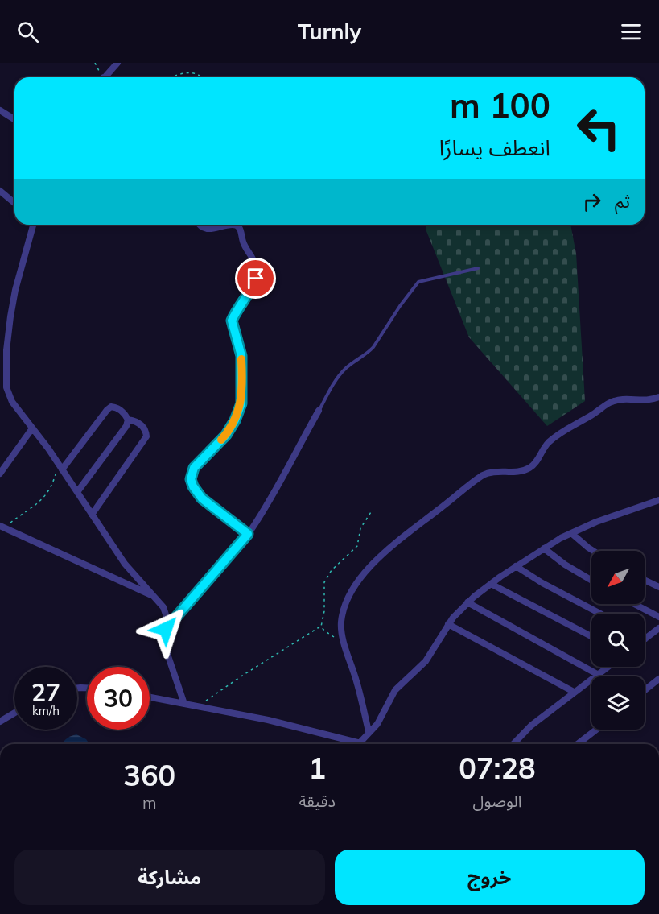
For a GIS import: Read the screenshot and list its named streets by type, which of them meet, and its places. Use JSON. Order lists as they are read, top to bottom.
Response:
{
  "north": "bottom left",
  "page": {
    "header": "Turnly",
    "turn": ["100 m", "انعطف يسارًا"],
    "then": "ثم",
    "speed": "27 km/h",
    "limit": "30",
    "eta": [
      "07:28",
      "الوصول",
      "1",
      "دقيقة",
      "360",
      "m"
    ],
    "buttons": ["خروج", "مشاركة"]
  }
}
